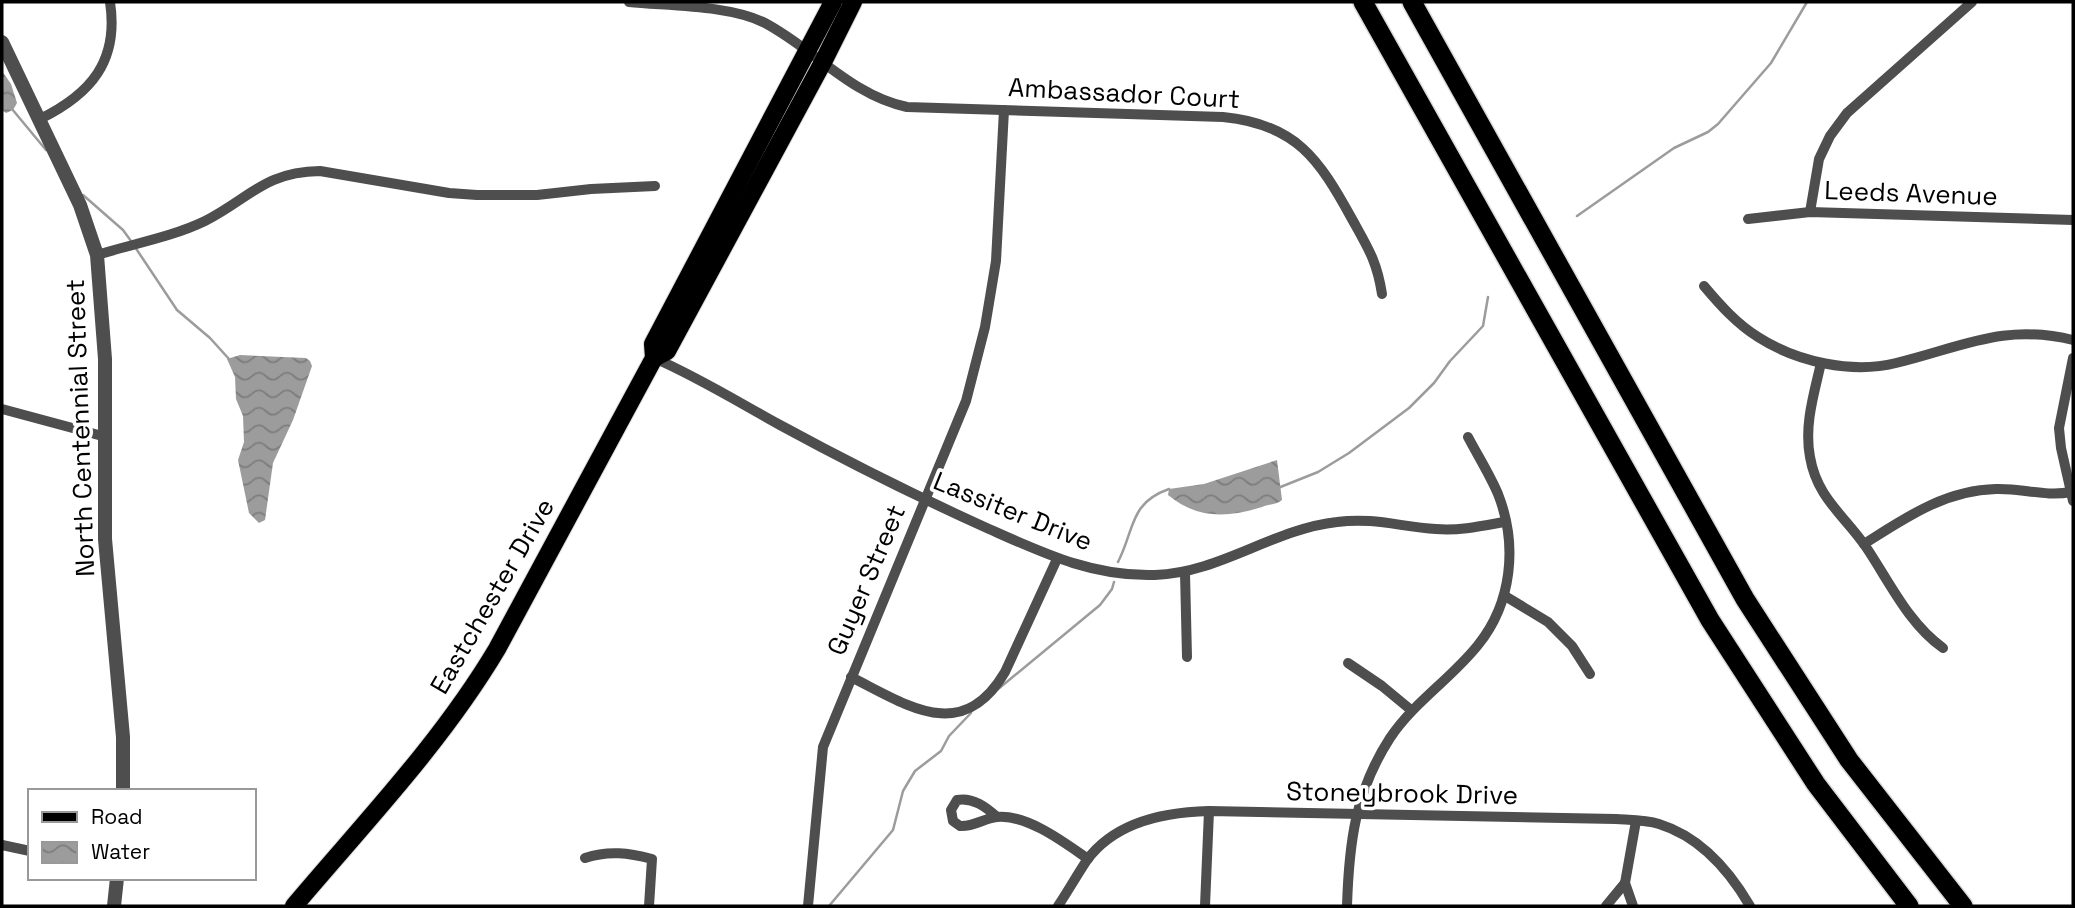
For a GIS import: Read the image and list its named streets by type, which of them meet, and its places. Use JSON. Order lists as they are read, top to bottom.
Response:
{
  "streets": {
    "main road": ["Eastchester Drive"],
    "street": [
      "Ambassador Court",
      "Leeds Avenue",
      "North Centennial Street",
      "Lassiter Drive",
      "Guyer Street",
      "Stoneybrook Drive"
    ]
  },
  "crossings": [
    ["Ambassador Court", "Guyer Street"],
    ["Ambassador Court", "Eastchester Drive"],
    ["Lassiter Drive", "Guyer Street"],
    ["Lassiter Drive", "Eastchester Drive"]
  ],
  "legend": ["Road", "Water"]
}
